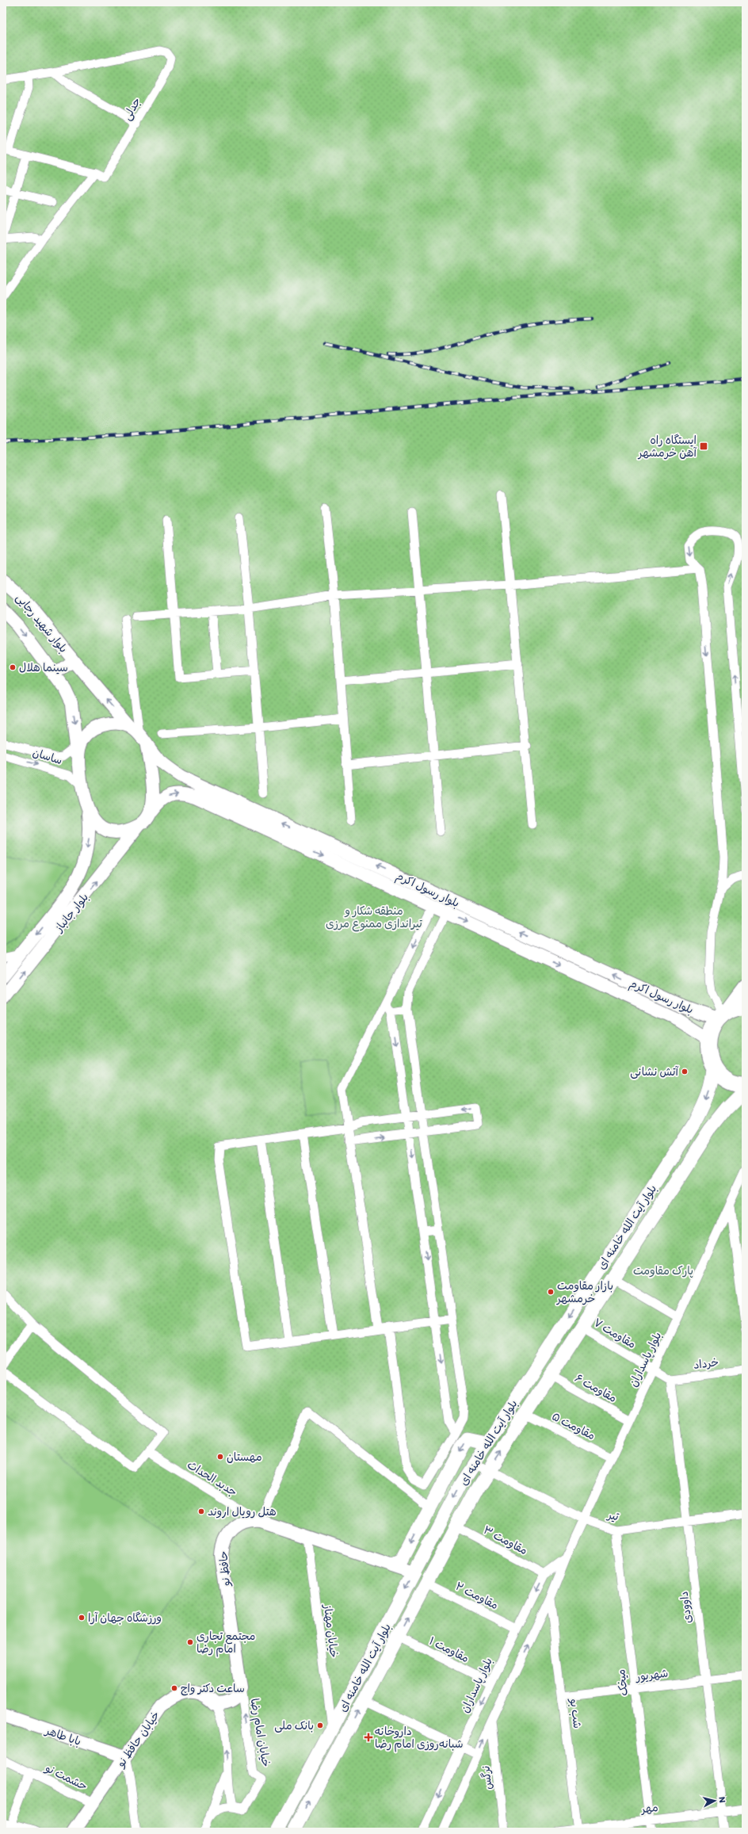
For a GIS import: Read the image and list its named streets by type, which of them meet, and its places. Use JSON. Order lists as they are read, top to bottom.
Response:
{
  "streets": {
    "main road": [
      "بلوار شهید رجایی",
      "بلوار رسول اکرم",
      "بلوار جانباز",
      "بلوار آیت الله خامنه ای",
      "حافظ نو",
      "بابا طاهر",
      "خیابان حافظ نو"
    ],
    "street": [
      "جدلی",
      "ساسان",
      "مقاومت ۷",
      "بلوار پاسداران",
      "خرداد",
      "مقاومت ۶",
      "مقاومت ۵",
      "جدبد الحداث",
      "تیر",
      "مقاومت ۳",
      "مقاومت ۲",
      "داوودی",
      "خیابان مهناز",
      "مقاومت ۱",
      "شهریور",
      "میخک",
      "شب بو",
      "خیابان امام رضا",
      "حشمت نو",
      "نرگس",
      "مهر"
    ]
  },
  "crossings": [
    ["بلوار شهید رجایی", "ساسان"],
    ["بلوار شهید رجایی", "بلوار رسول اکرم"],
    ["بلوار شهید رجایی", "بلوار جانباز"],
    ["ساسان", "بلوار رسول اکرم"],
    ["ساسان", "بلوار جانباز"],
    ["بلوار رسول اکرم", "بلوار جانباز"],
    ["بلوار آیت الله خامنه ای", "مقاومت ۷"],
    ["بلوار آیت الله خامنه ای", "مقاومت ۶"],
    ["بلوار آیت الله خامنه ای", "مقاومت ۵"],
    ["بلوار آیت الله خامنه ای", "تیر"],
    ["بلوار آیت الله خامنه ای", "مقاومت ۳"],
    ["بلوار آیت الله خامنه ای", "حافظ نو"],
    ["بلوار آیت الله خامنه ای", "مقاومت ۲"],
    ["بلوار آیت الله خامنه ای", "خیابان مهناز"],
    ["بلوار آیت الله خامنه ای", "مقاومت ۱"],
    ["مقاومت ۷", "بلوار پاسداران"],
    ["مقاومت ۷", "خرداد"],
    ["مقاومت ۷", "داوودی"],
    ["بلوار پاسداران", "مقاومت ۶"],
    ["بلوار پاسداران", "مقاومت ۵"],
    ["بلوار پاسداران", "تیر"],
    ["بلوار پاسداران", "مقاومت ۳"],
    ["بلوار پاسداران", "مقاومت ۲"],
    ["بلوار پاسداران", "مقاومت ۱"],
    ["بلوار پاسداران", "شب بو"],
    ["بلوار پاسداران", "نرگس"],
    ["خرداد", "داوودی"],
    ["جدبد الحداث", "حافظ نو"],
    ["تیر", "داوودی"],
    ["تیر", "میخک"],
    ["حافظ نو", "خیابان مهناز"],
    ["حافظ نو", "خیابان امام رضا"],
    ["داوودی", "شهریور"],
    ["داوودی", "مهر"],
    ["شهریور", "میخک"],
    ["شهریور", "شب بو"],
    ["میخک", "مهر"],
    ["شب بو", "مهر"],
    ["خیابان امام رضا", "خیابان حافظ نو"],
    ["بابا طاهر", "خیابان حافظ نو"],
    ["خیابان حافظ نو", "حشمت نو"]
  ],
  "one_way": ["ساسان", "خیابان امام رضا"],
  "parks": ["منطقه شکار و تیراندازی ممنوع مرزی", "پارک مقاومت"],
  "places": {
    "transit": ["ایستگاه راه آهن خرمشهر"],
    "other": [
      "سینما هلال",
      "آتش نشانی",
      "بازار مقاومت خرمشهر",
      "مهستان",
      "هتل رویال اروند",
      "ورزشگاه جهان آرا",
      "مجتمع تجاری امام رضا",
      "ساعت دکتر واچ",
      "بانک ملی"
    ],
    "health": ["داروخانه شبانه‌روزی امام رضا"]
  },
  "north": "right"
}
